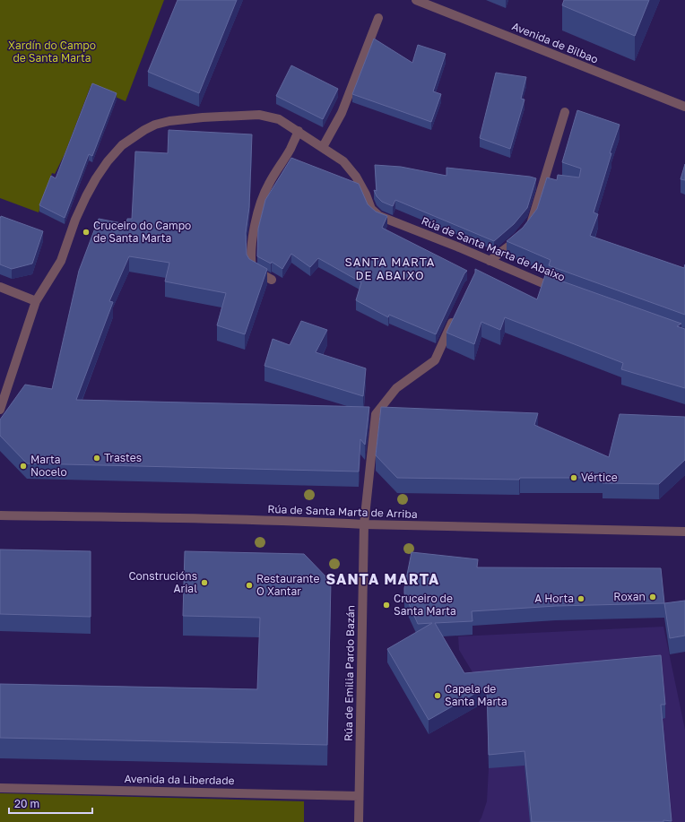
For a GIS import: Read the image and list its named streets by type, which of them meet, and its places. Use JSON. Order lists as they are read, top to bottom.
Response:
{
  "streets": {
    "street": [
      "Avenida de Bilbao",
      "Rúa de Santa Marta de Abaixo",
      "Rúa de Santa Marta de Arriba",
      "Rúa de Emilia Pardo Bazán",
      "Avenida da Liberdade"
    ]
  },
  "crossings": [
    ["Rúa de Santa Marta de Arriba", "Rúa de Emilia Pardo Bazán"],
    ["Rúa de Emilia Pardo Bazán", "Avenida da Liberdade"]
  ],
  "districts": ["SANTA MARTA DE ABAIXO", "SANTA MARTA"],
  "parks": ["Xardín do Campo de Santa Marta"],
  "places": [
    "Cruceiro do Campo de Santa Marta",
    "Trastes",
    "Marta Nocelo",
    "Vértice",
    "Construcións Arial",
    "Restaurante O Xantar",
    "Roxan",
    "A Horta",
    "Cruceiro de Santa Marta",
    "Capela de Santa Marta"
  ],
  "scale_bar": "20 m"
}
